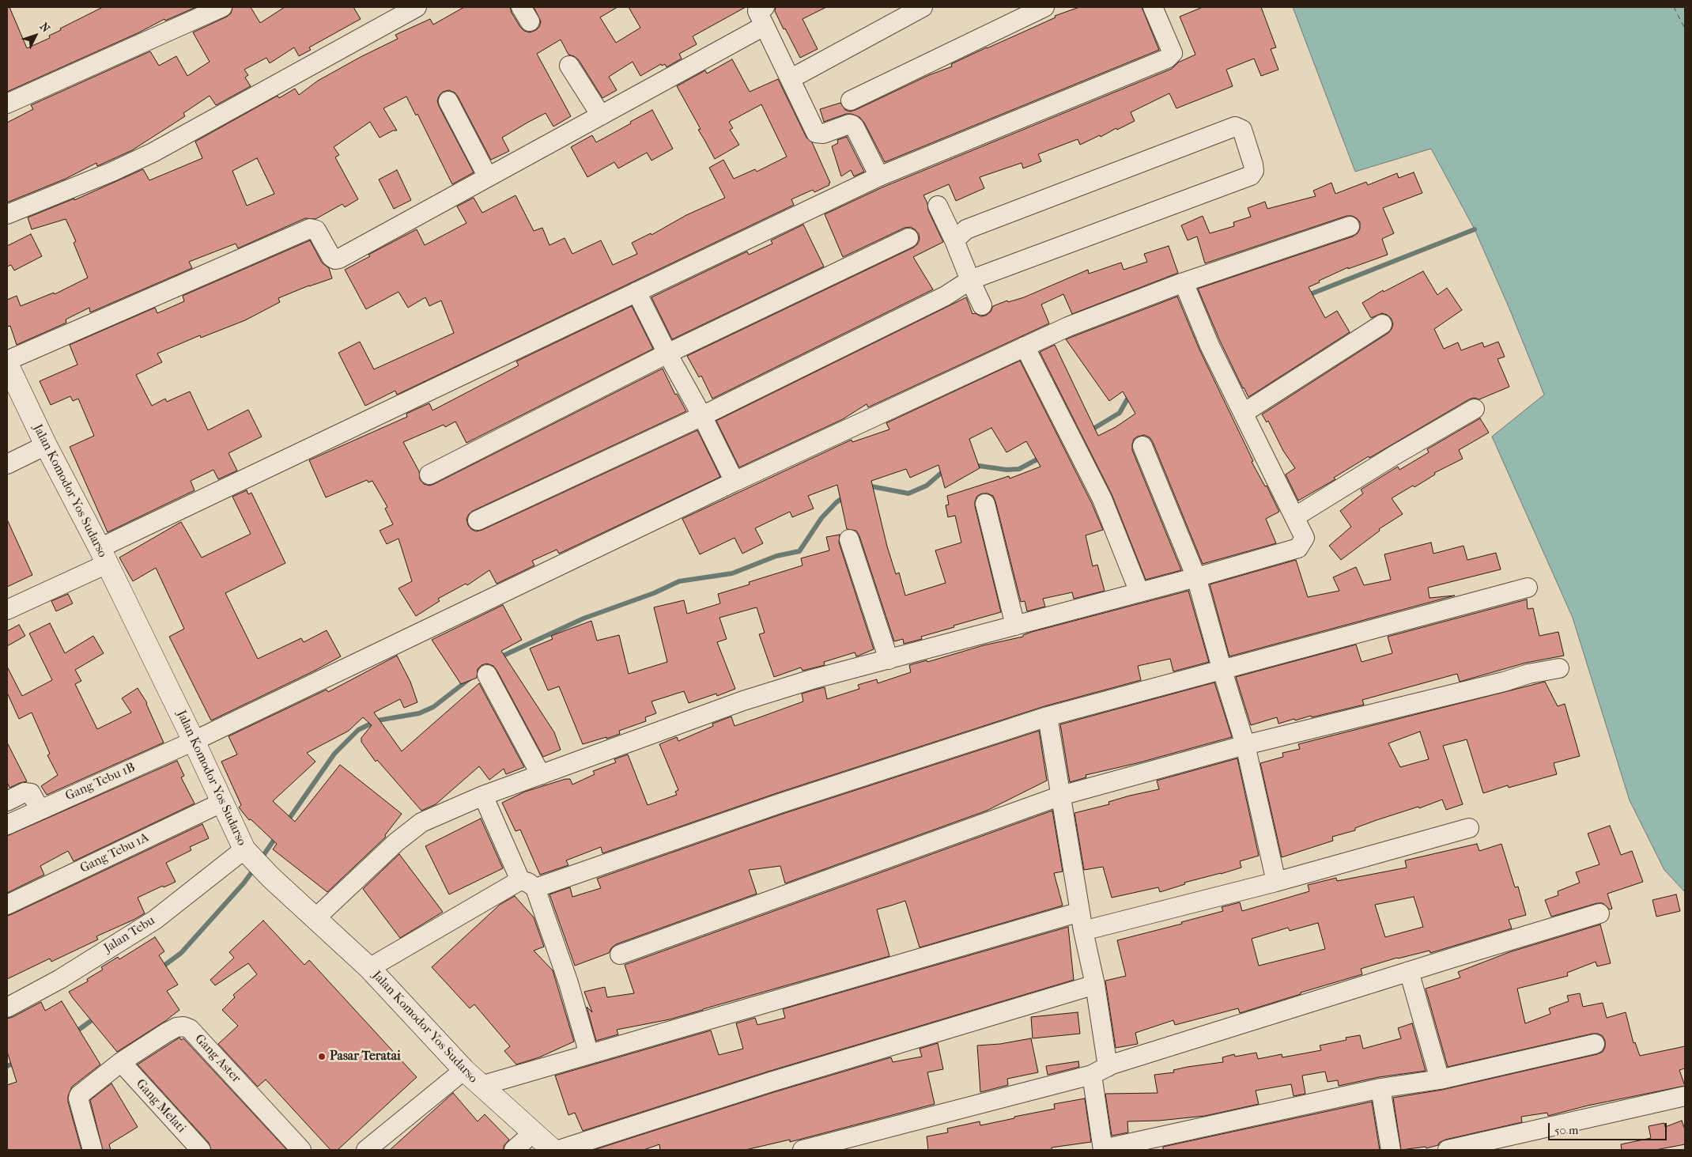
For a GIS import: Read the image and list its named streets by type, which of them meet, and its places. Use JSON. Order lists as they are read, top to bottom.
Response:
{
  "streets": {
    "street": [
      "Jalan Komodor Yos Sudarso",
      "Gang Tebu 1B",
      "Gang Tebu 1A",
      "Jalan Tebu",
      "Gang Aster",
      "Gang Melati"
    ]
  },
  "crossings": [
    ["Jalan Komodor Yos Sudarso", "Gang Tebu 1B"],
    ["Jalan Komodor Yos Sudarso", "Gang Tebu 1A"],
    ["Jalan Komodor Yos Sudarso", "Jalan Tebu"],
    ["Gang Aster", "Gang Melati"]
  ],
  "places": ["Pasar Teratai"],
  "scale_bar": "50 m",
  "north": "top right"
}
